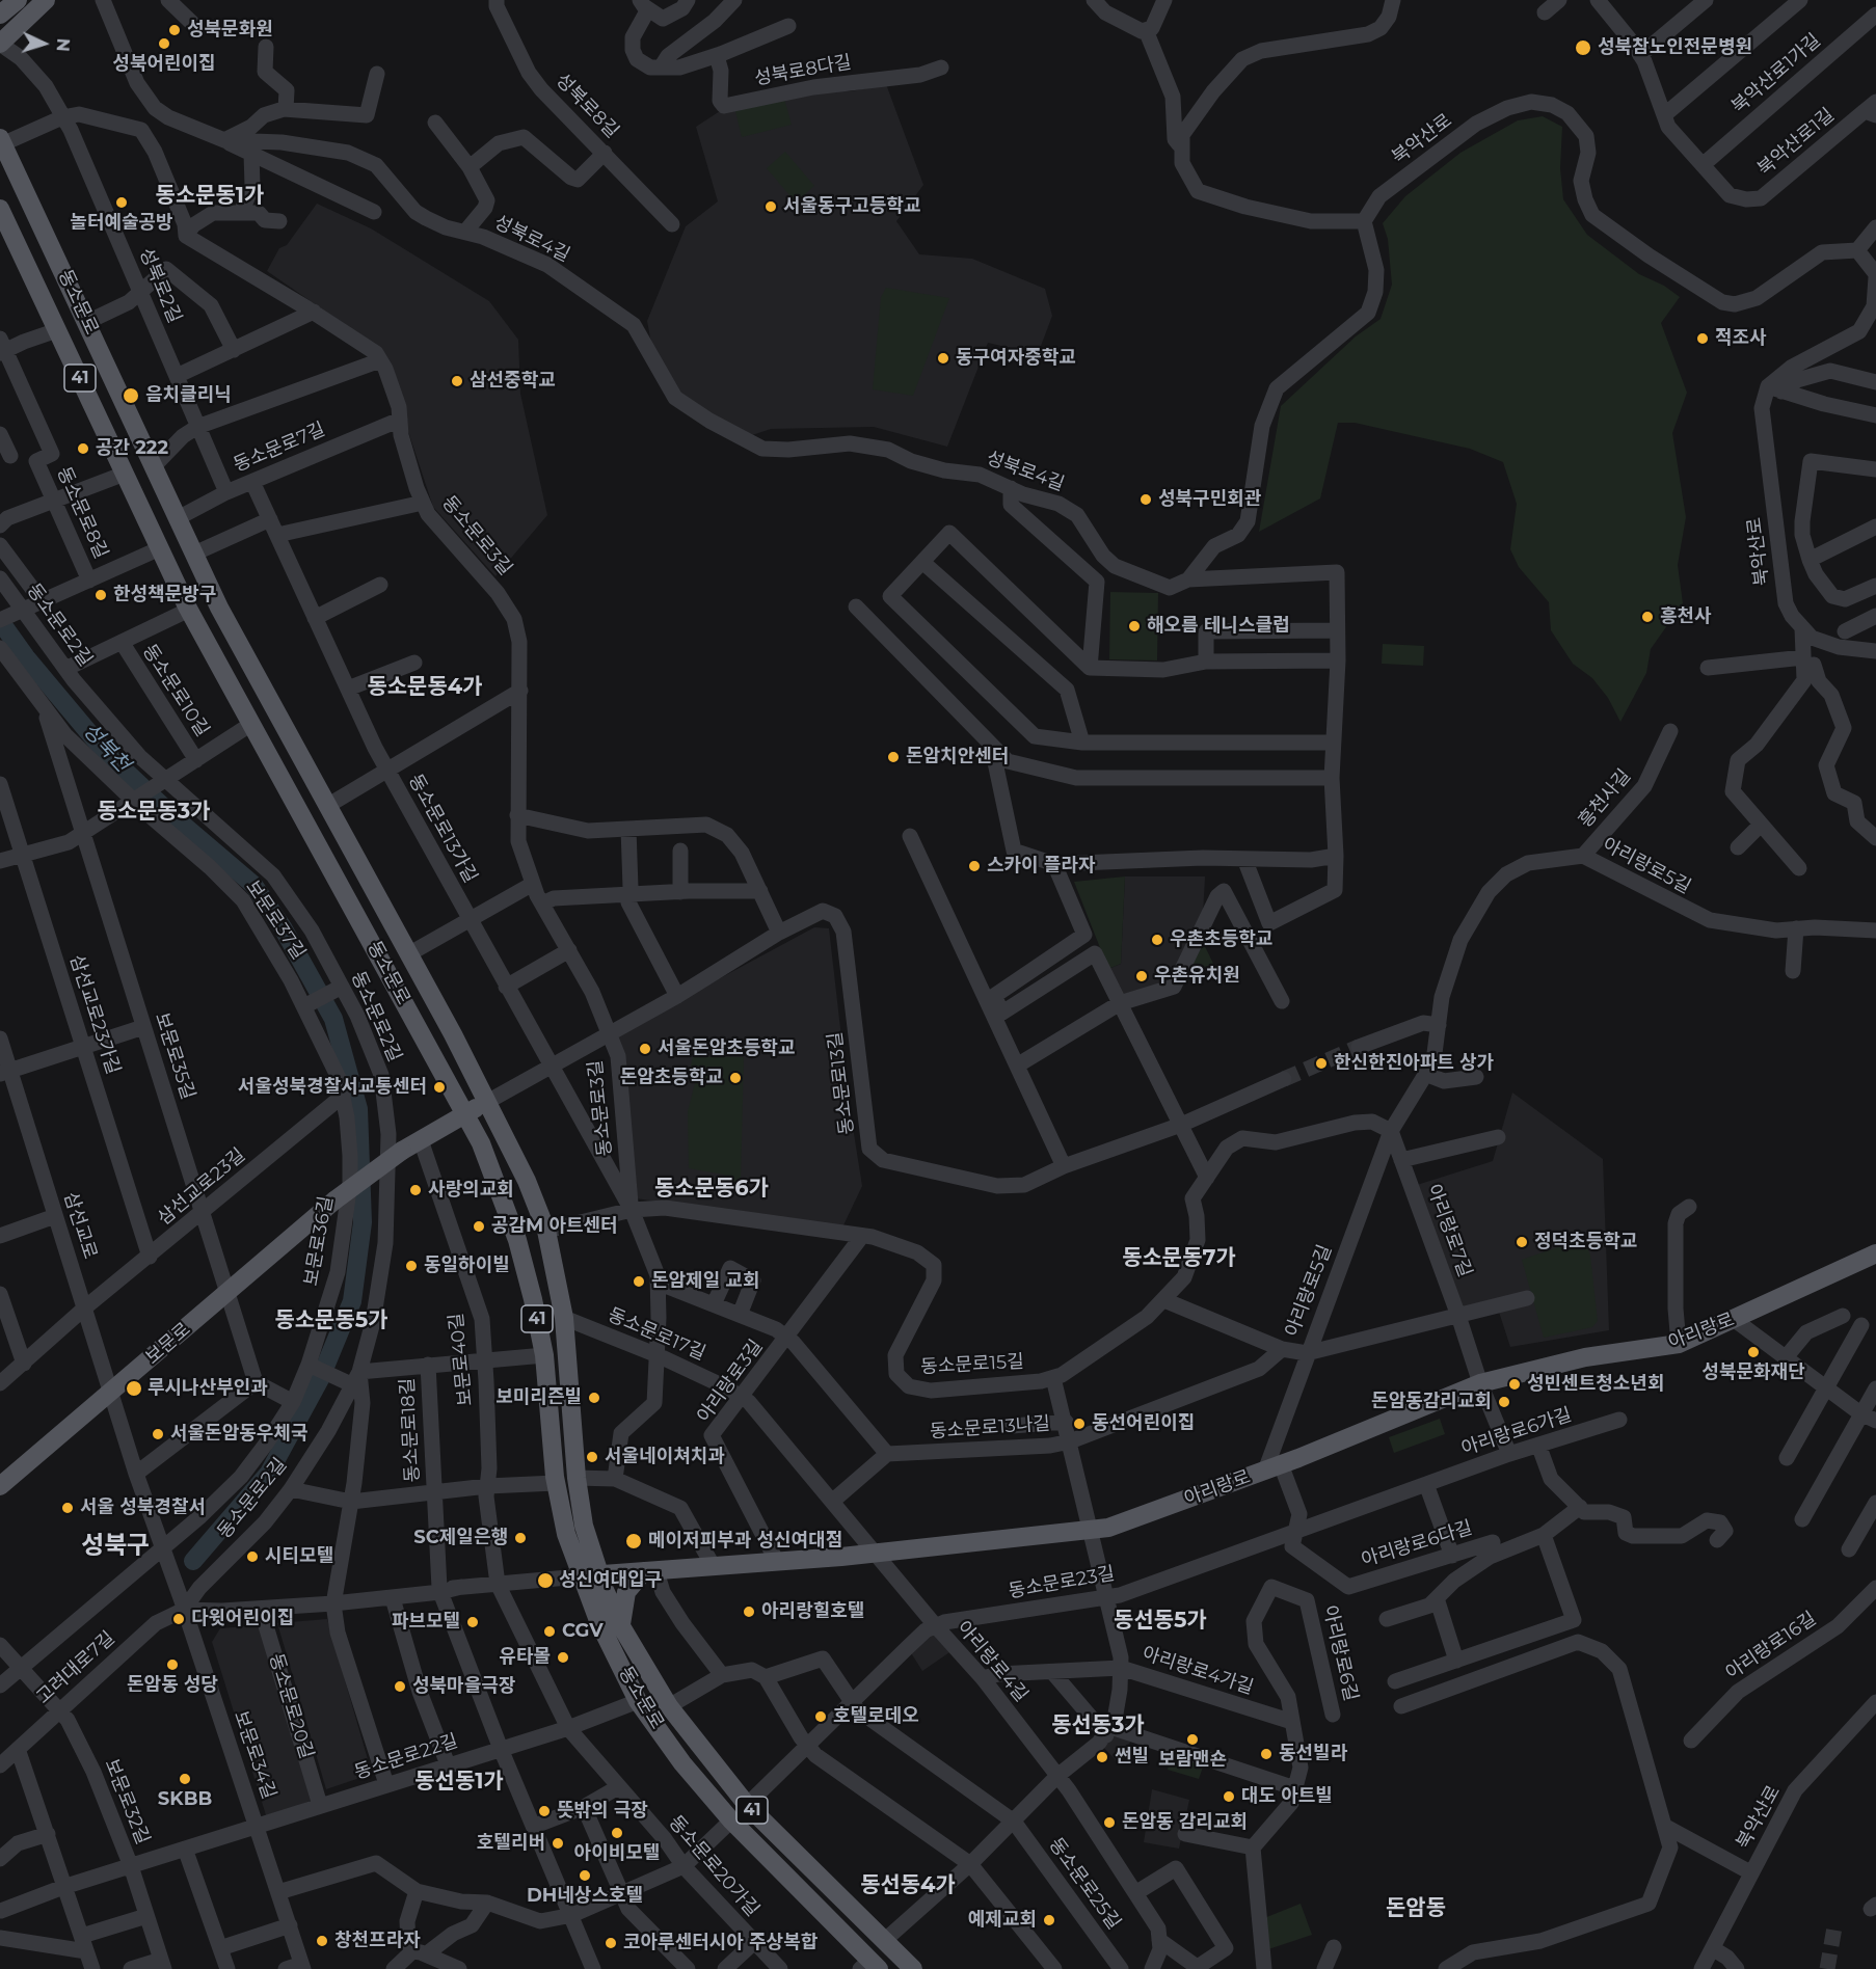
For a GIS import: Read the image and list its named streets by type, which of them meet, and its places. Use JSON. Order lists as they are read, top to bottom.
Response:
{
  "streets": {
    "main road": [
      "동소문로",
      "41",
      "아리랑로",
      "보문로"
    ],
    "street": [
      "성북로8다길",
      "북악산로1가길",
      "성북로8길",
      "북악산로",
      "북악산로1길",
      "성북로4길",
      "성북로2길",
      "동소문로7길",
      "동소문로8길",
      "동소문로3길",
      "동소문로2길",
      "동소문로10길",
      "흥천사길",
      "동소문로13가길",
      "아리랑로5길",
      "보문로37길",
      "삼선교로23가길",
      "보문로35길",
      "동소문로13길",
      "삼선교로23길",
      "삼선교로",
      "아리랑로7길",
      "보문로36길",
      "동소문로17길",
      "보문로40길",
      "동소문로15길",
      "아리랑로3길",
      "동소문로13나길",
      "동소문로18길",
      "아리랑로6가길",
      "아리랑로6다길",
      "동소문로23길",
      "아리랑로16길",
      "아리랑로6길",
      "아리랑로4길",
      "고려대로7길",
      "아리랑로4가길",
      "동소문로20길",
      "보문로34길",
      "동소문로22길",
      "보문로32길",
      "동소문로20가길",
      "동소문로25길"
    ]
  },
  "crossings": [
    ["북악산로1가길", "북악산로1길"],
    ["성북로2길", "동소문로7길"],
    ["동소문로", "동소문로7길"],
    ["동소문로", "동소문로8길"],
    ["동소문로", "동소문로10길"],
    ["동소문로", "동소문로13길"],
    ["동소문로", "아리랑로"],
    ["동소문로", "동소문로17길"],
    ["동소문로", "동소문로15길"],
    ["동소문로", "동소문로18길"],
    ["동소문로", "동소문로23길"],
    ["동소문로", "동소문로22길"],
    ["동소문로7길", "동소문로3길"],
    ["동소문로7길", "동소문로13가길"],
    ["동소문로8길", "동소문로2길"],
    ["동소문로3길", "동소문로13길"],
    ["동소문로3길", "동소문로15길"],
    ["동소문로2길", "동소문로10길"],
    ["동소문로2길", "동소문로18길"],
    ["동소문로2길", "고려대로7길"],
    ["동소문로2길", "보문로34길"],
    ["동소문로10길", "보문로37길"],
    ["흥천사길", "아리랑로5길"],
    ["동소문로13가길", "동소문로13길"],
    ["아리랑로5길", "아리랑로7길"],
    ["아리랑로5길", "아리랑로"],
    ["아리랑로5길", "동소문로15길"],
    ["보문로37길", "보문로35길"],
    ["보문로37길", "삼선교로23길"],
    ["보문로37길", "보문로36길"],
    ["삼선교로23가길", "삼선교로23길"],
    ["보문로35길", "삼선교로23길"],
    ["보문로35길", "보문로"],
    ["삼선교로23길", "삼선교로"],
    ["삼선교로", "보문로"],
    ["아리랑로7길", "아리랑로"],
    ["아리랑로7길", "동소문로15길"],
    ["보문로36길", "보문로34길"],
    ["보문로36길", "보문로32길"],
    ["아리랑로", "동소문로17길"],
    ["아리랑로", "아리랑로3길"],
    ["아리랑로", "아리랑로4길"],
    ["동소문로17길", "아리랑로3길"],
    ["동소문로17길", "아리랑로4길"],
    ["보문로", "보문로40길"],
    ["보문로40길", "동소문로18길"],
    ["보문로40길", "동소문로20가길"],
    ["동소문로15길", "아리랑로3길"],
    ["동소문로18길", "동소문로22길"],
    ["아리랑로6가길", "아리랑로6다길"],
    ["아리랑로6가길", "동소문로23길"],
    ["아리랑로6다길", "동소문로23길"],
    ["동소문로23길", "아리랑로4길"],
    ["아리랑로6길", "아리랑로4가길"],
    ["아리랑로4길", "아리랑로4가길"],
    ["고려대로7길", "보문로34길"],
    ["고려대로7길", "보문로32길"],
    ["동소문로20길", "동소문로22길"],
    ["보문로34길", "동소문로22길"],
    ["동소문로22길", "보문로32길"],
    ["동소문로22길", "동소문로20가길"]
  ],
  "districts": [
    "동소문동1가",
    "동소문동4가",
    "동소문동3가",
    "동소문동6가",
    "동소문동7가",
    "동소문동5가",
    "성북구",
    "동선동5가",
    "동선동3가",
    "동선동1가",
    "동선동4가",
    "돈암동"
  ],
  "water": ["성북천"],
  "places": [
    "성북문화원",
    "성북어린이집",
    "성북참노인전문병원",
    "놀터예술공방",
    "서울동구고등학교",
    "적조사",
    "동구여자중학교",
    "삼선중학교",
    "음치클리닉",
    "공간 222",
    "성북구민회관",
    "한성책문방구",
    "흥천사",
    "해오름 테니스클럽",
    "돈암치안센터",
    "스카이 플라자",
    "우촌초등학교",
    "우촌유치원",
    "서울돈암초등학교",
    "한신한진아파트 상가",
    "돈암초등학교",
    "서울성북경찰서교통센터",
    "사랑의교회",
    "공감M 아트센터",
    "정덕초등학교",
    "동일하이빌",
    "돈암제일 교회",
    "성북문화재단",
    "성빈센트청소년회",
    "루시나산부인과",
    "보미리즌빌",
    "돈암동감리교회",
    "동선어린이집",
    "서울돈암동우체국",
    "서울네이쳐치과",
    "서울 성북경찰서",
    "SC제일은행",
    "메이저피부과 성신여대점",
    "시티모텔",
    "성신여대입구",
    "아리랑힐호텔",
    "다윗어린이집",
    "파브모텔",
    "CGV",
    "유타몰",
    "돈암동 성당",
    "성북마을극장",
    "호텔로데오",
    "보람맨숀",
    "동선빌라",
    "썬빌",
    "SKBB",
    "대도 아트빌",
    "뜻밖의 극장",
    "돈암동 감리교회",
    "아이비모텔",
    "호텔리버",
    "DH네상스호텔",
    "예제교회",
    "창천프라자",
    "코아루센터시아 주상복합"
  ],
  "north": "right"
}
